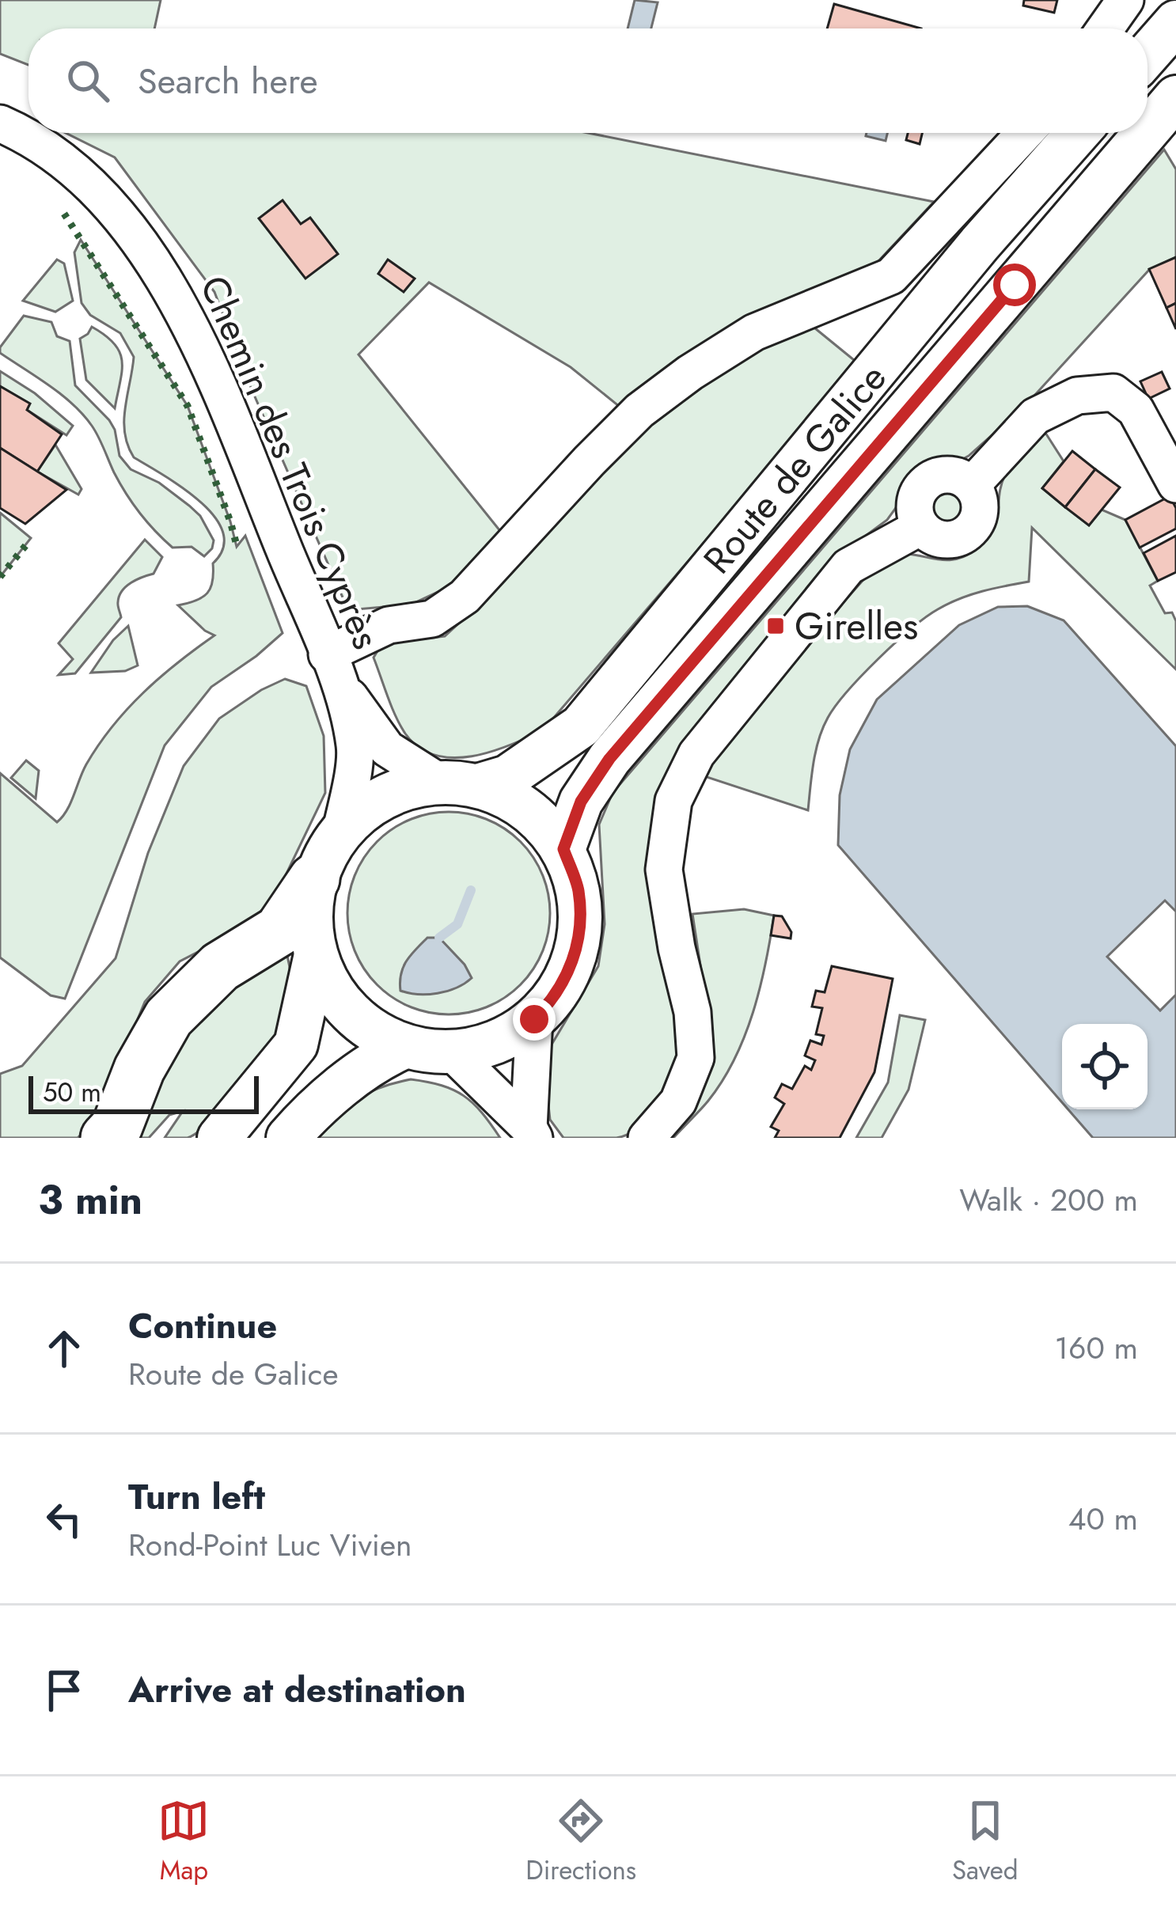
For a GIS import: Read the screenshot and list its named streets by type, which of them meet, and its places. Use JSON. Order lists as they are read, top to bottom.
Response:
{
  "streets": {
    "main road": ["Route de Galice"],
    "street": ["Chemin des Trois Cyprès"]
  },
  "crossings": [
    ["Chemin des Trois Cyprès", "Route de Galice"]
  ],
  "places": {
    "transit": ["Girelles"]
  },
  "scale_bar": "50 m",
  "page": {
    "search": "Search here",
    "scale": "50 m",
    "heading": ["3 min", "Walk · 200 m"],
    "list": [
      ["Continue", "Route de Galice", "160 m"],
      ["Turn left", "Rond-Point Luc Vivien", "40 m"],
      "Arrive at destination"
    ],
    "nav": ["Map", "Directions", "Saved"]
  }
}
